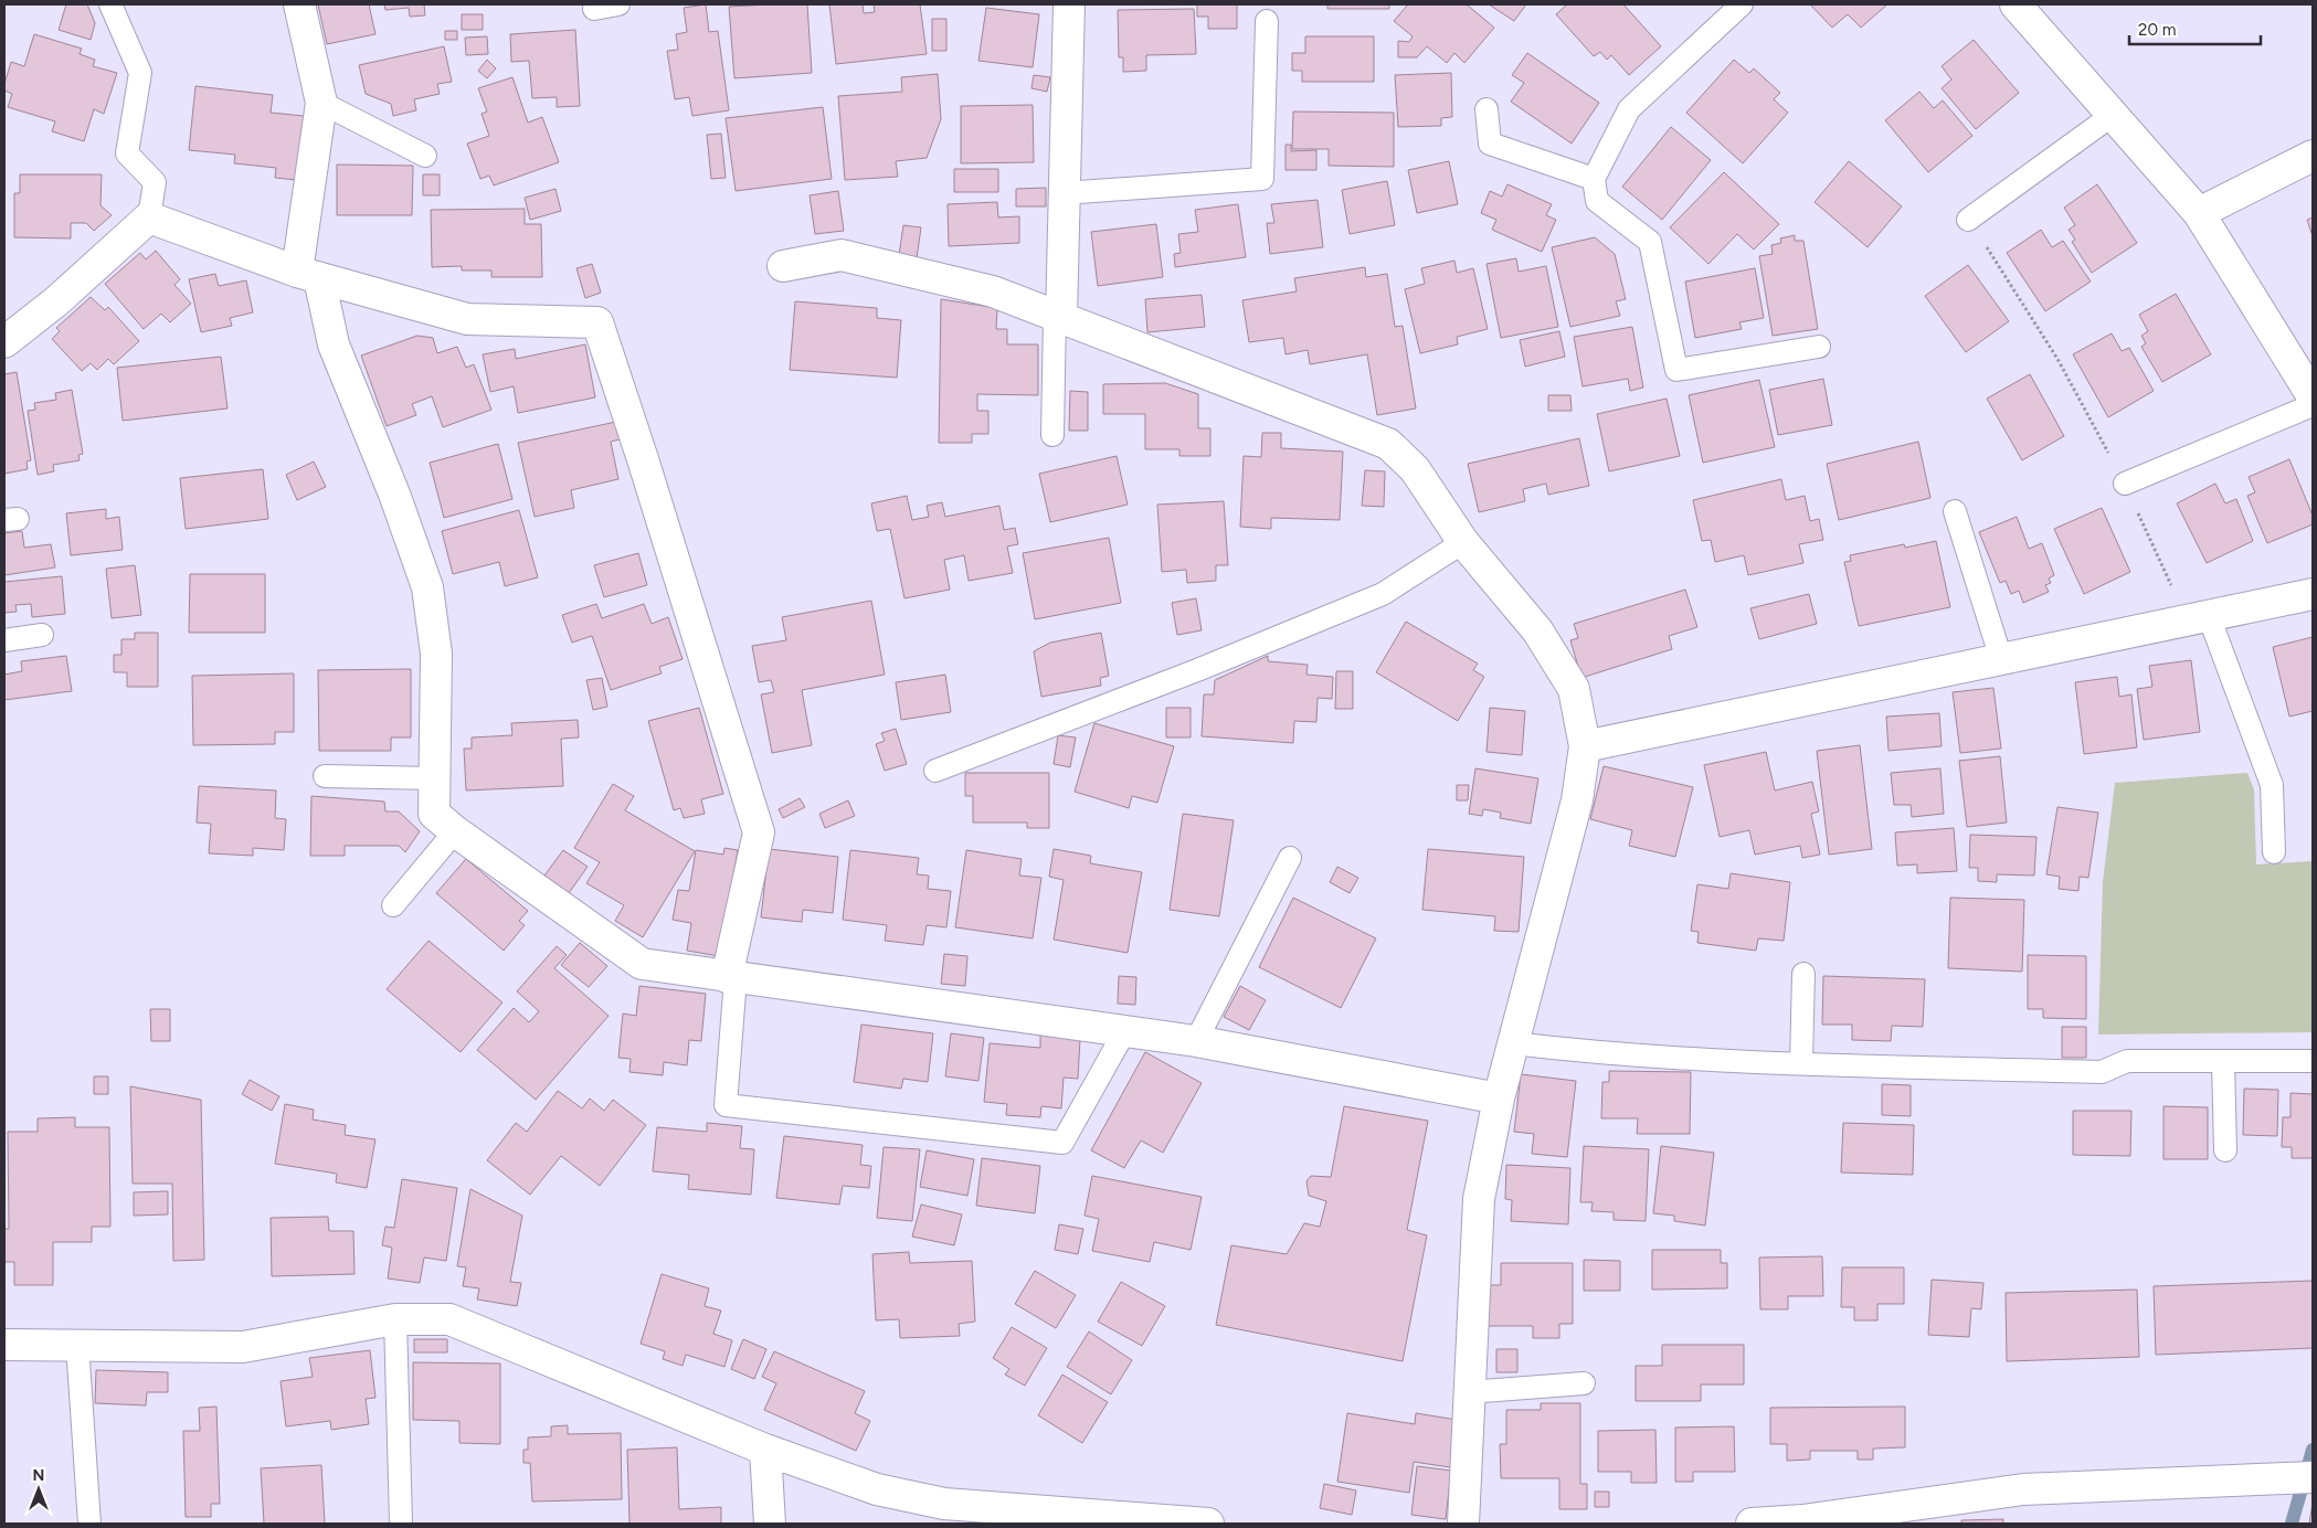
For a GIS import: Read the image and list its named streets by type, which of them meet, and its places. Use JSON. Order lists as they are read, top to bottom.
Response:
{
  "scale_bar": "20 m",
  "north": "top"
}
